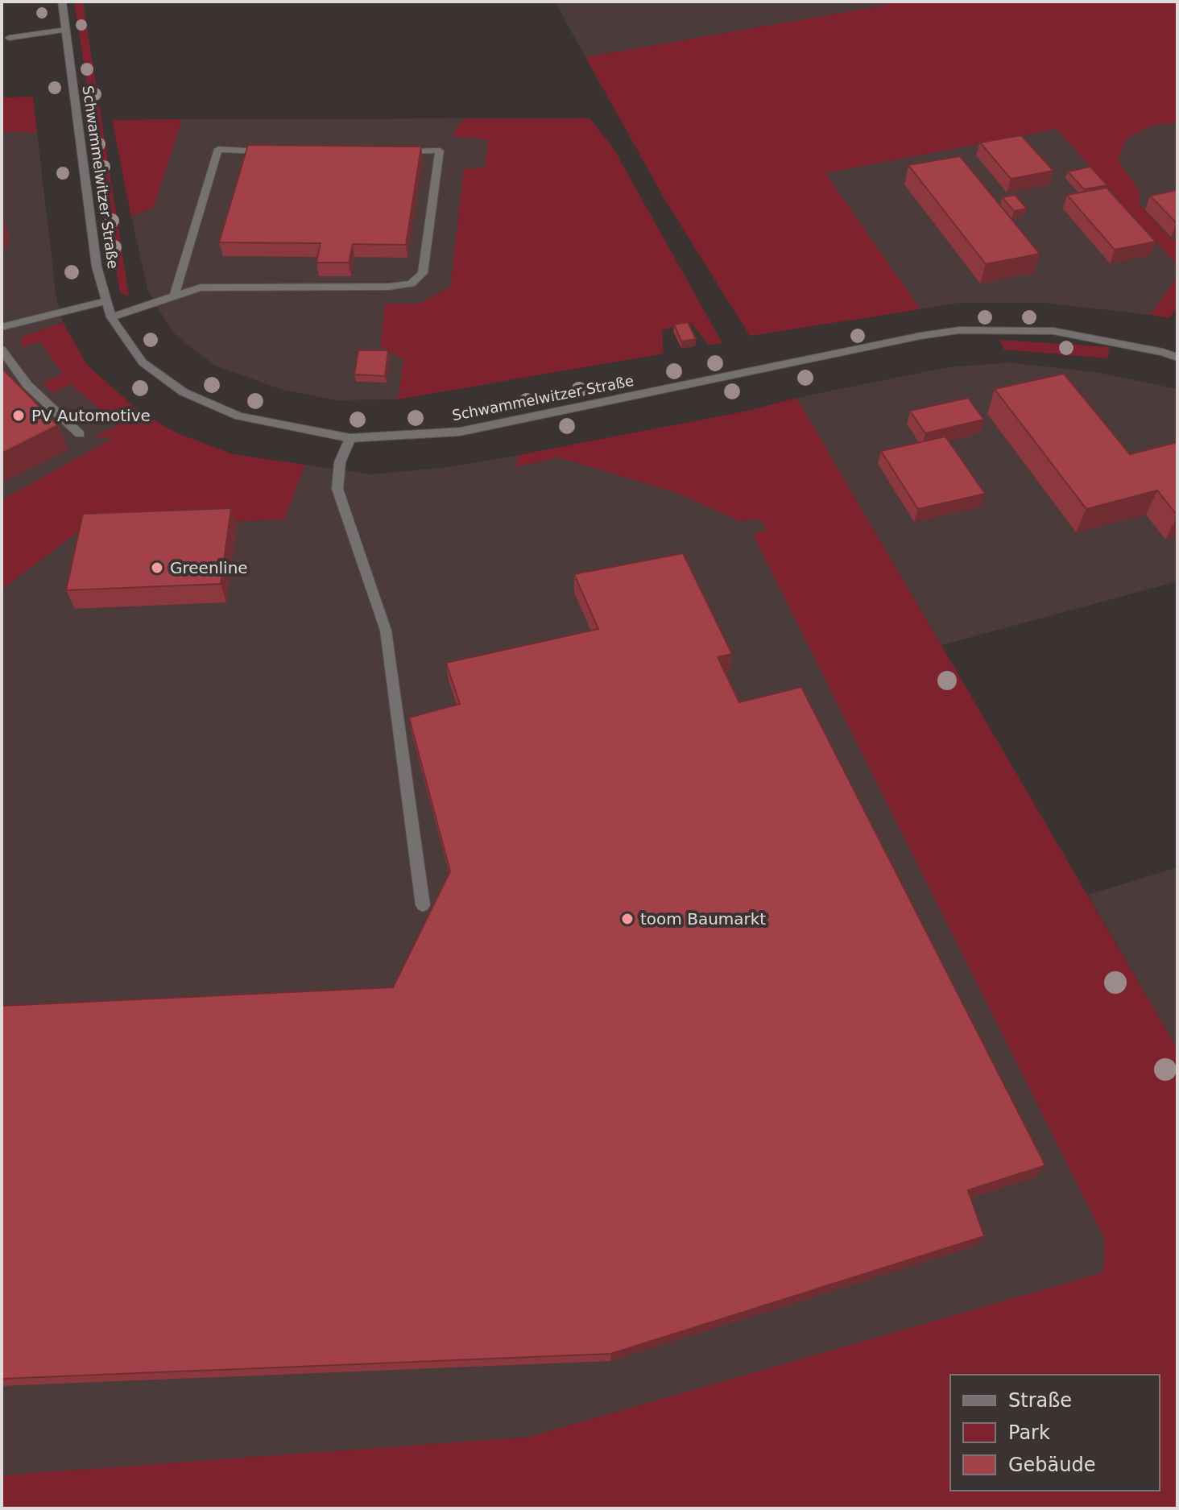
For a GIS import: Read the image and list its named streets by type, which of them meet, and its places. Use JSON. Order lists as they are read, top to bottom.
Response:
{
  "streets": {
    "street": ["Schwammelwitzer Straße"]
  },
  "places": ["PV Automotive", "Greenline", "toom Baumarkt"],
  "legend": ["Straße", "Park", "Gebäude"]
}
